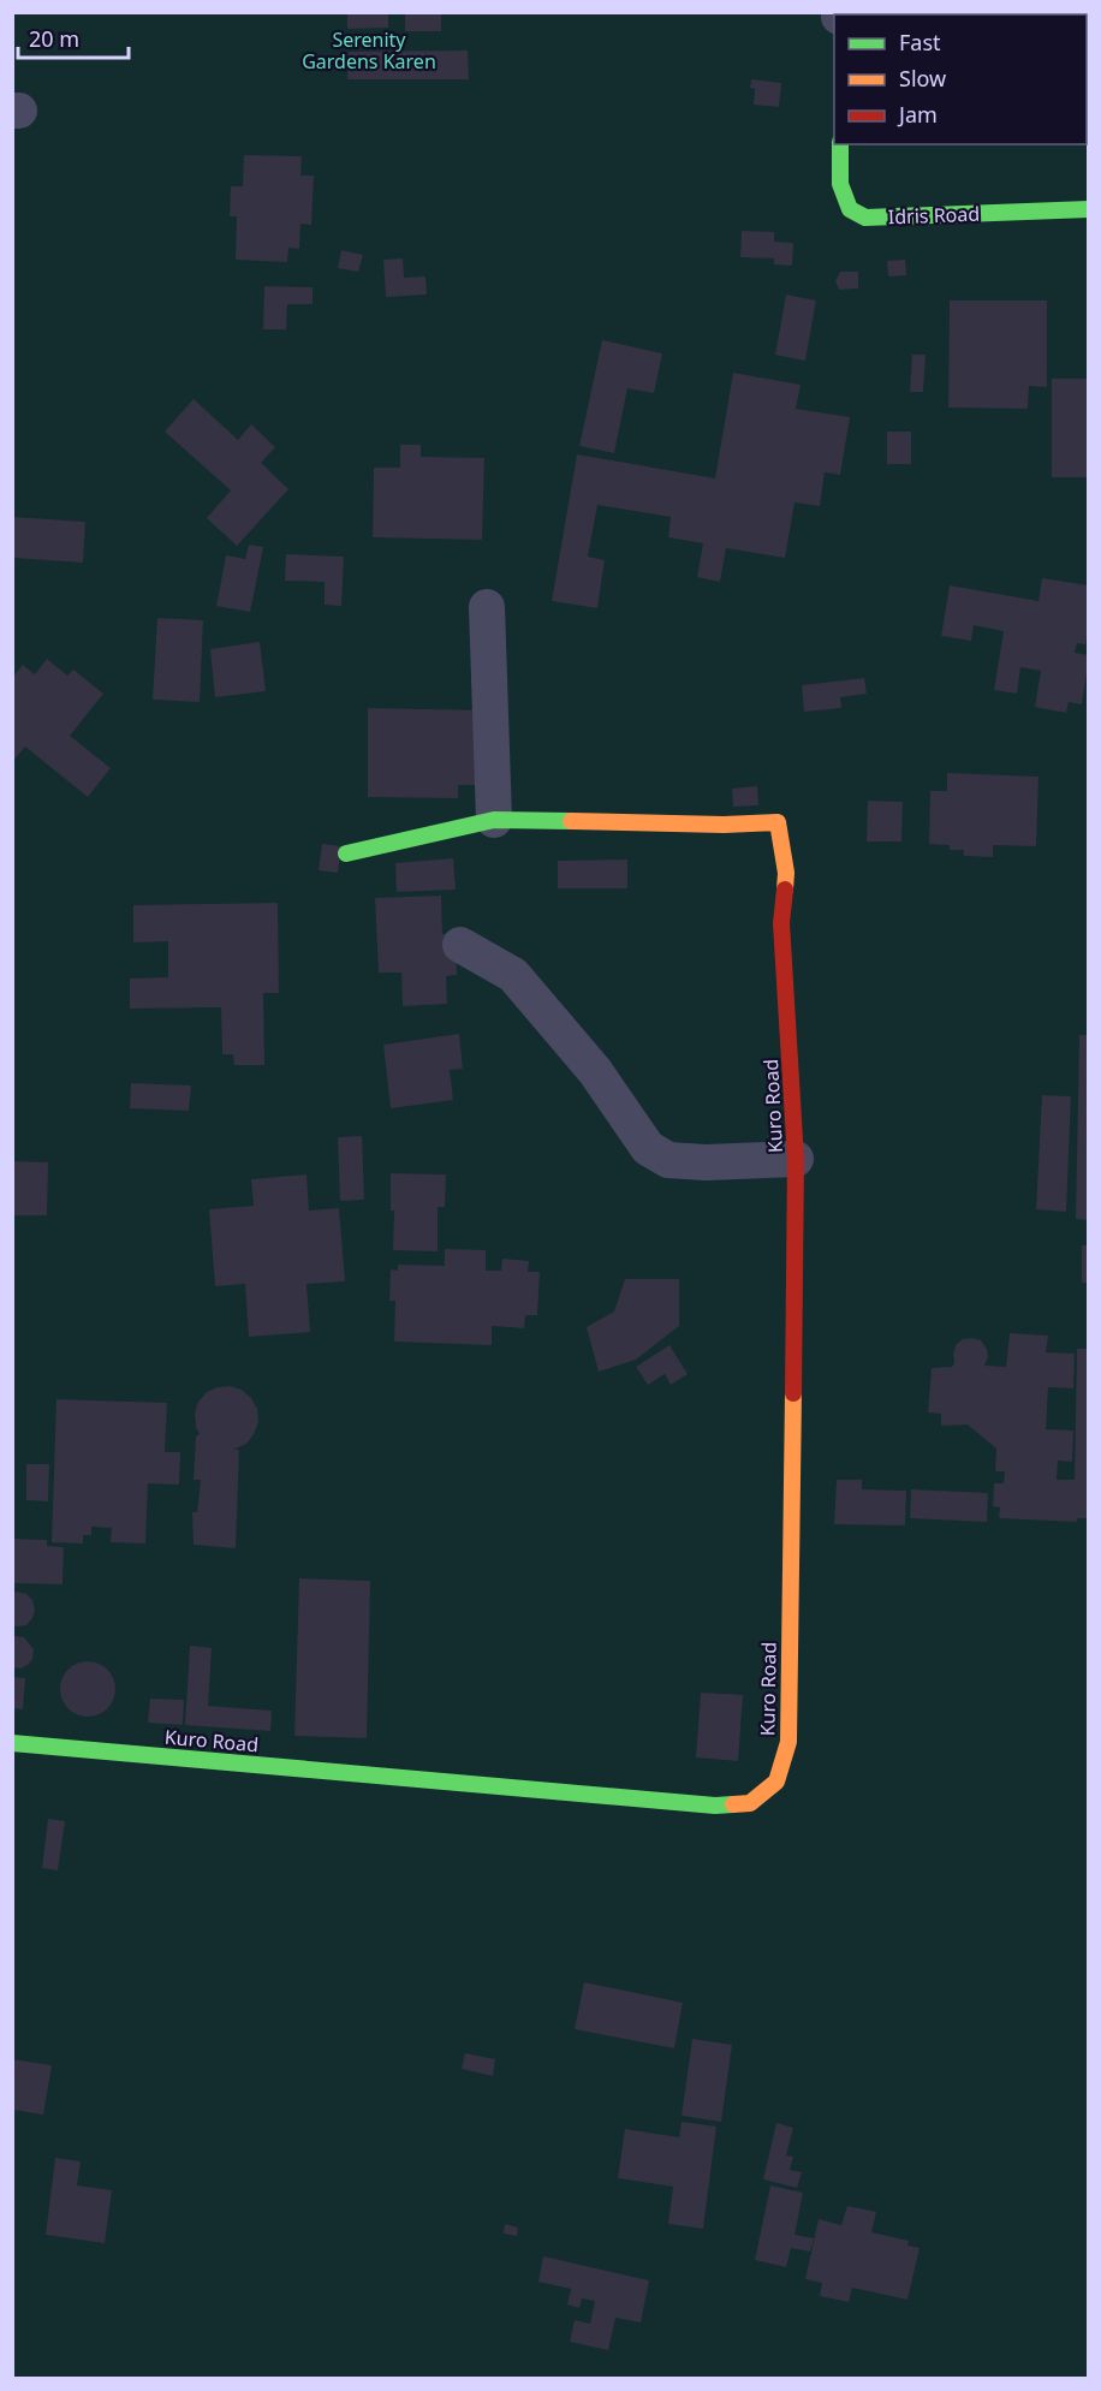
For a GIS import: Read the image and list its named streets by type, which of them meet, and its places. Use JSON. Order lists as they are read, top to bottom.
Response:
{
  "streets": {
    "street": ["Idris Road", "Kuro Road"]
  },
  "parks": ["Serenity Gardens Karen"],
  "legend": ["Fast", "Slow", "Jam"],
  "scale_bar": "20 m"
}
